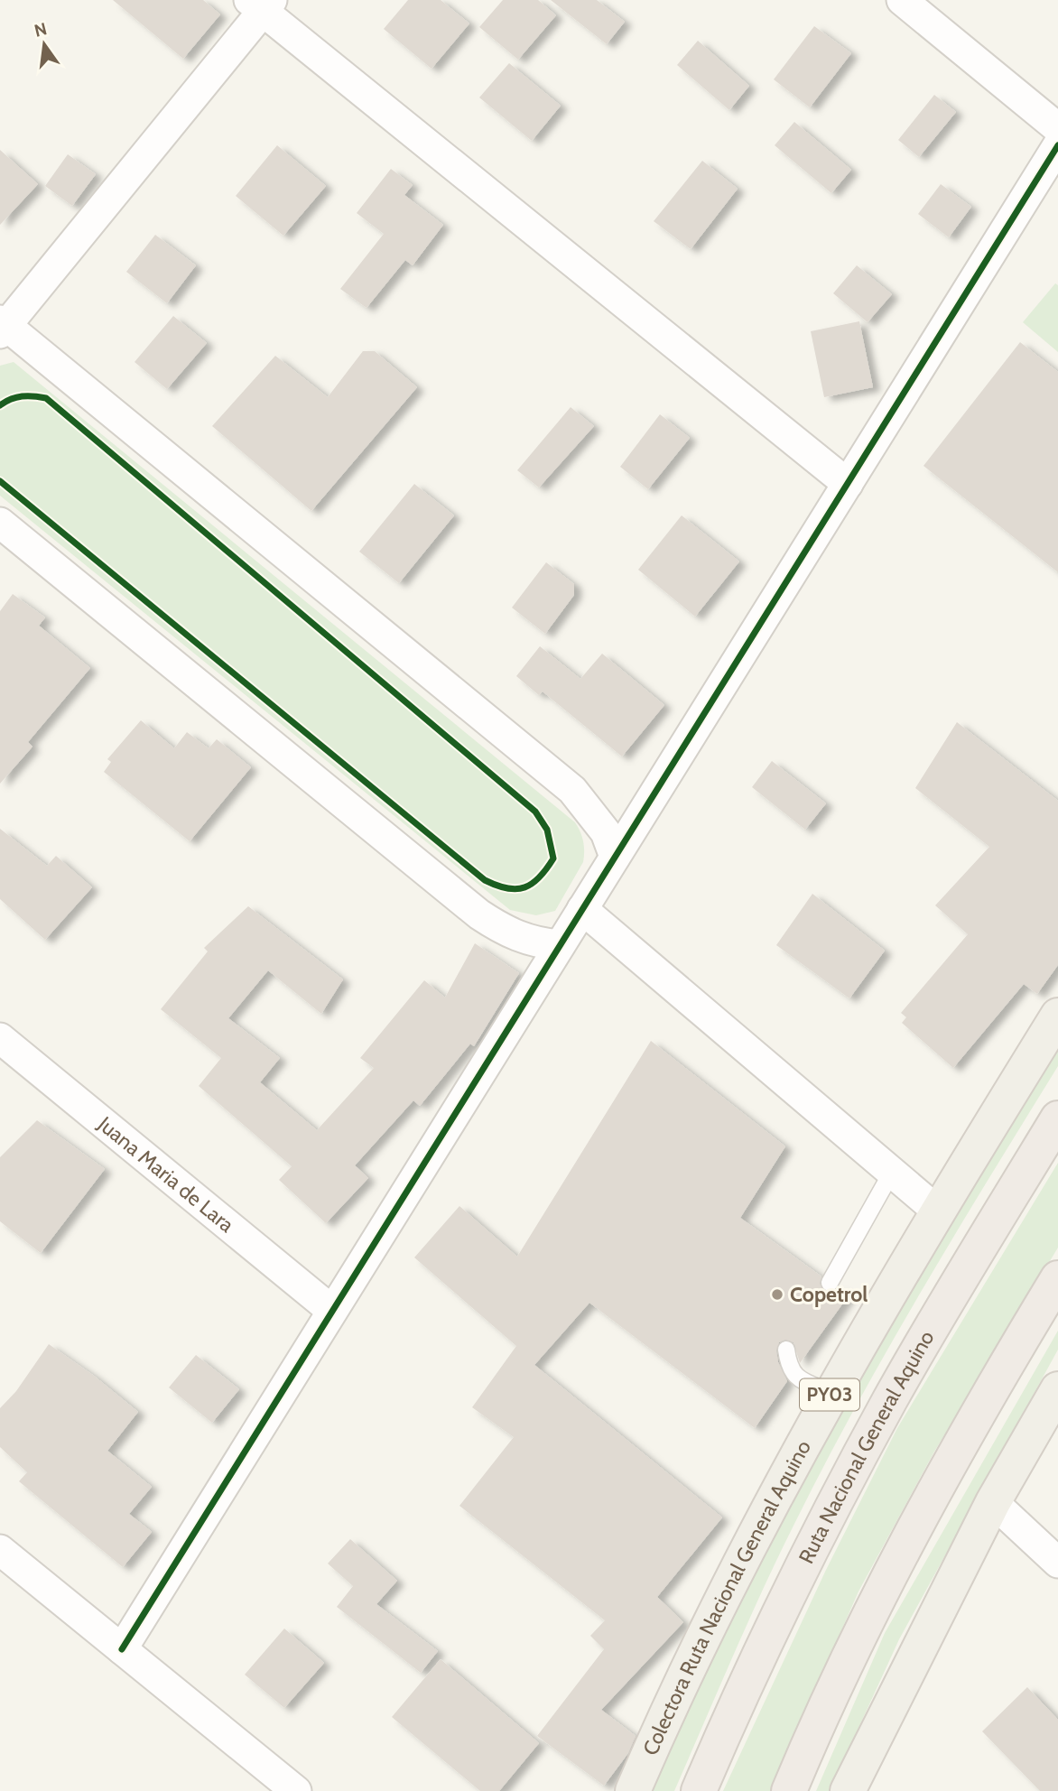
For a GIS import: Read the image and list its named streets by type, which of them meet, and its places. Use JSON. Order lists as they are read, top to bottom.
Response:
{
  "streets": {
    "highway": ["PY03", "Ruta Nacional General Aquino"],
    "main road": ["Colectora Ruta Nacional General Aquino"],
    "street": ["Juana Maria de Lara"]
  },
  "places": ["Copetrol"],
  "north": "top"
}
